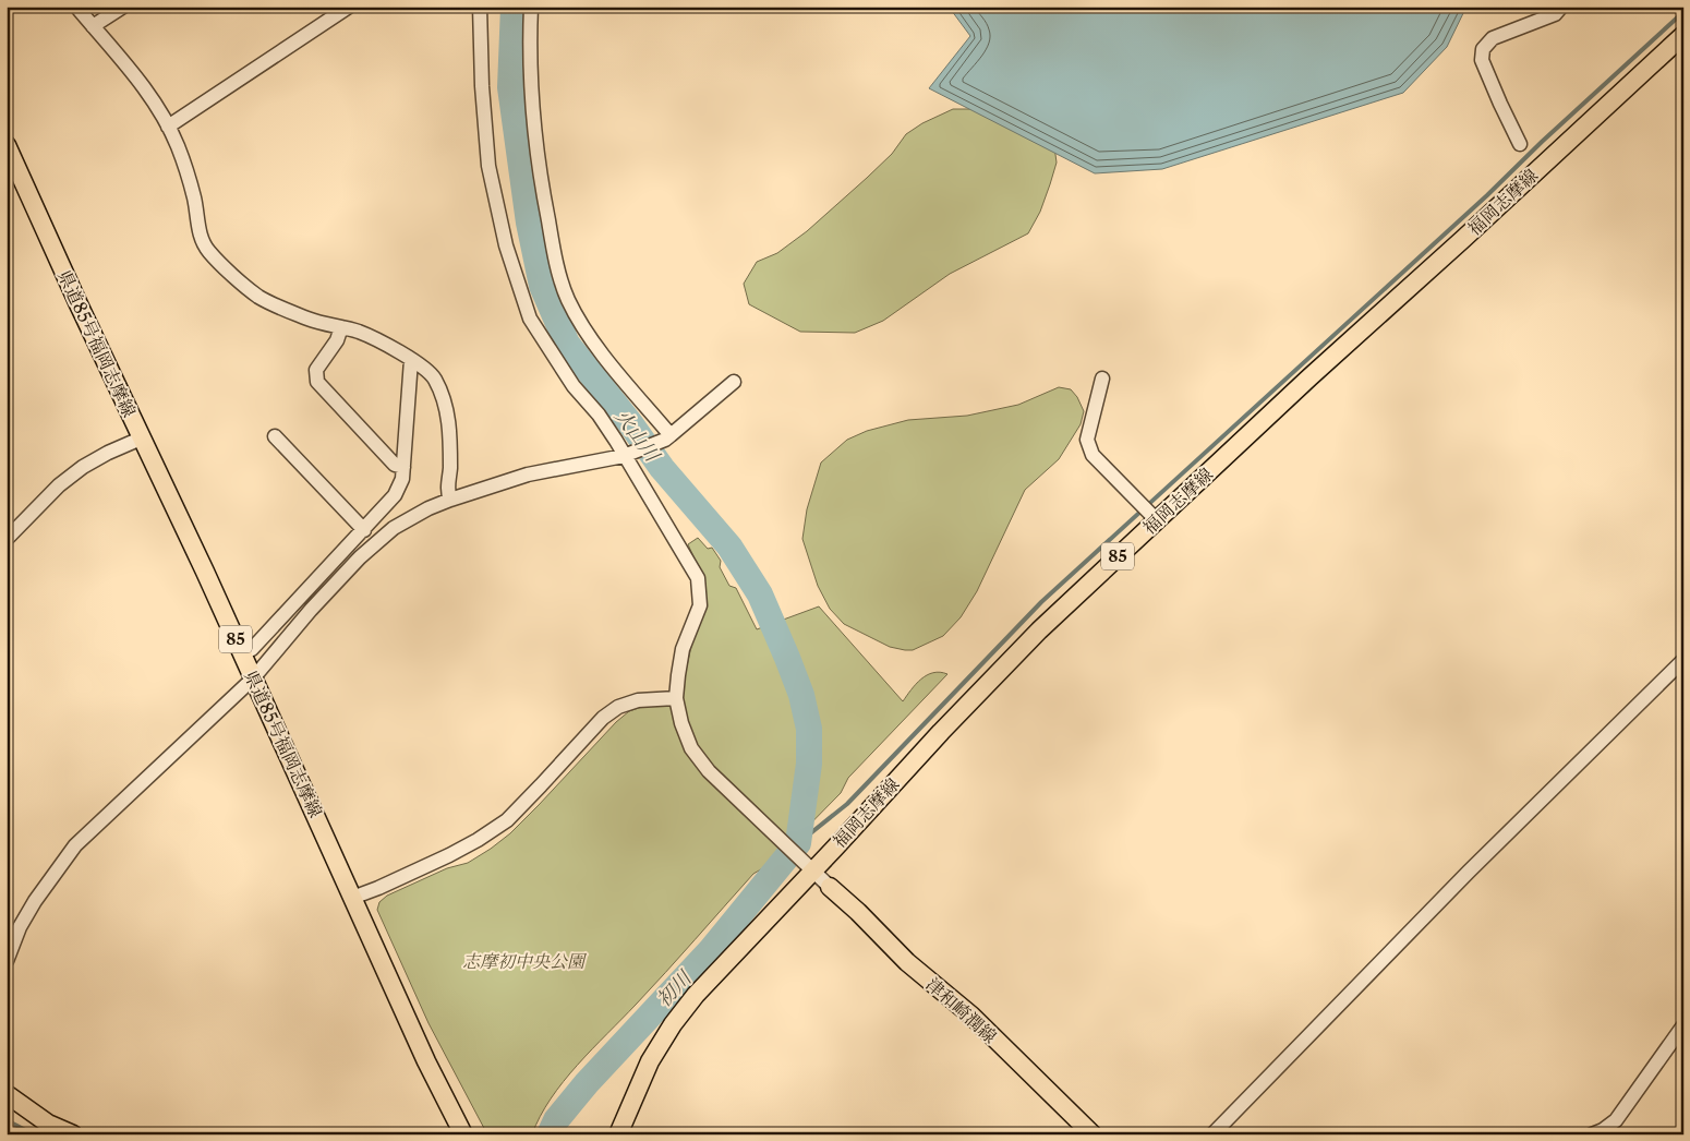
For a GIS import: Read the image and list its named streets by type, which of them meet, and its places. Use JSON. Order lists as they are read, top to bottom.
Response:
{
  "streets": {
    "main road": [
      "福岡志摩線",
      "県道85号福岡志摩線",
      "85",
      "津和崎潤線"
    ]
  },
  "water": ["火山川", "初川"],
  "parks": ["志摩初中央公園"]
}
